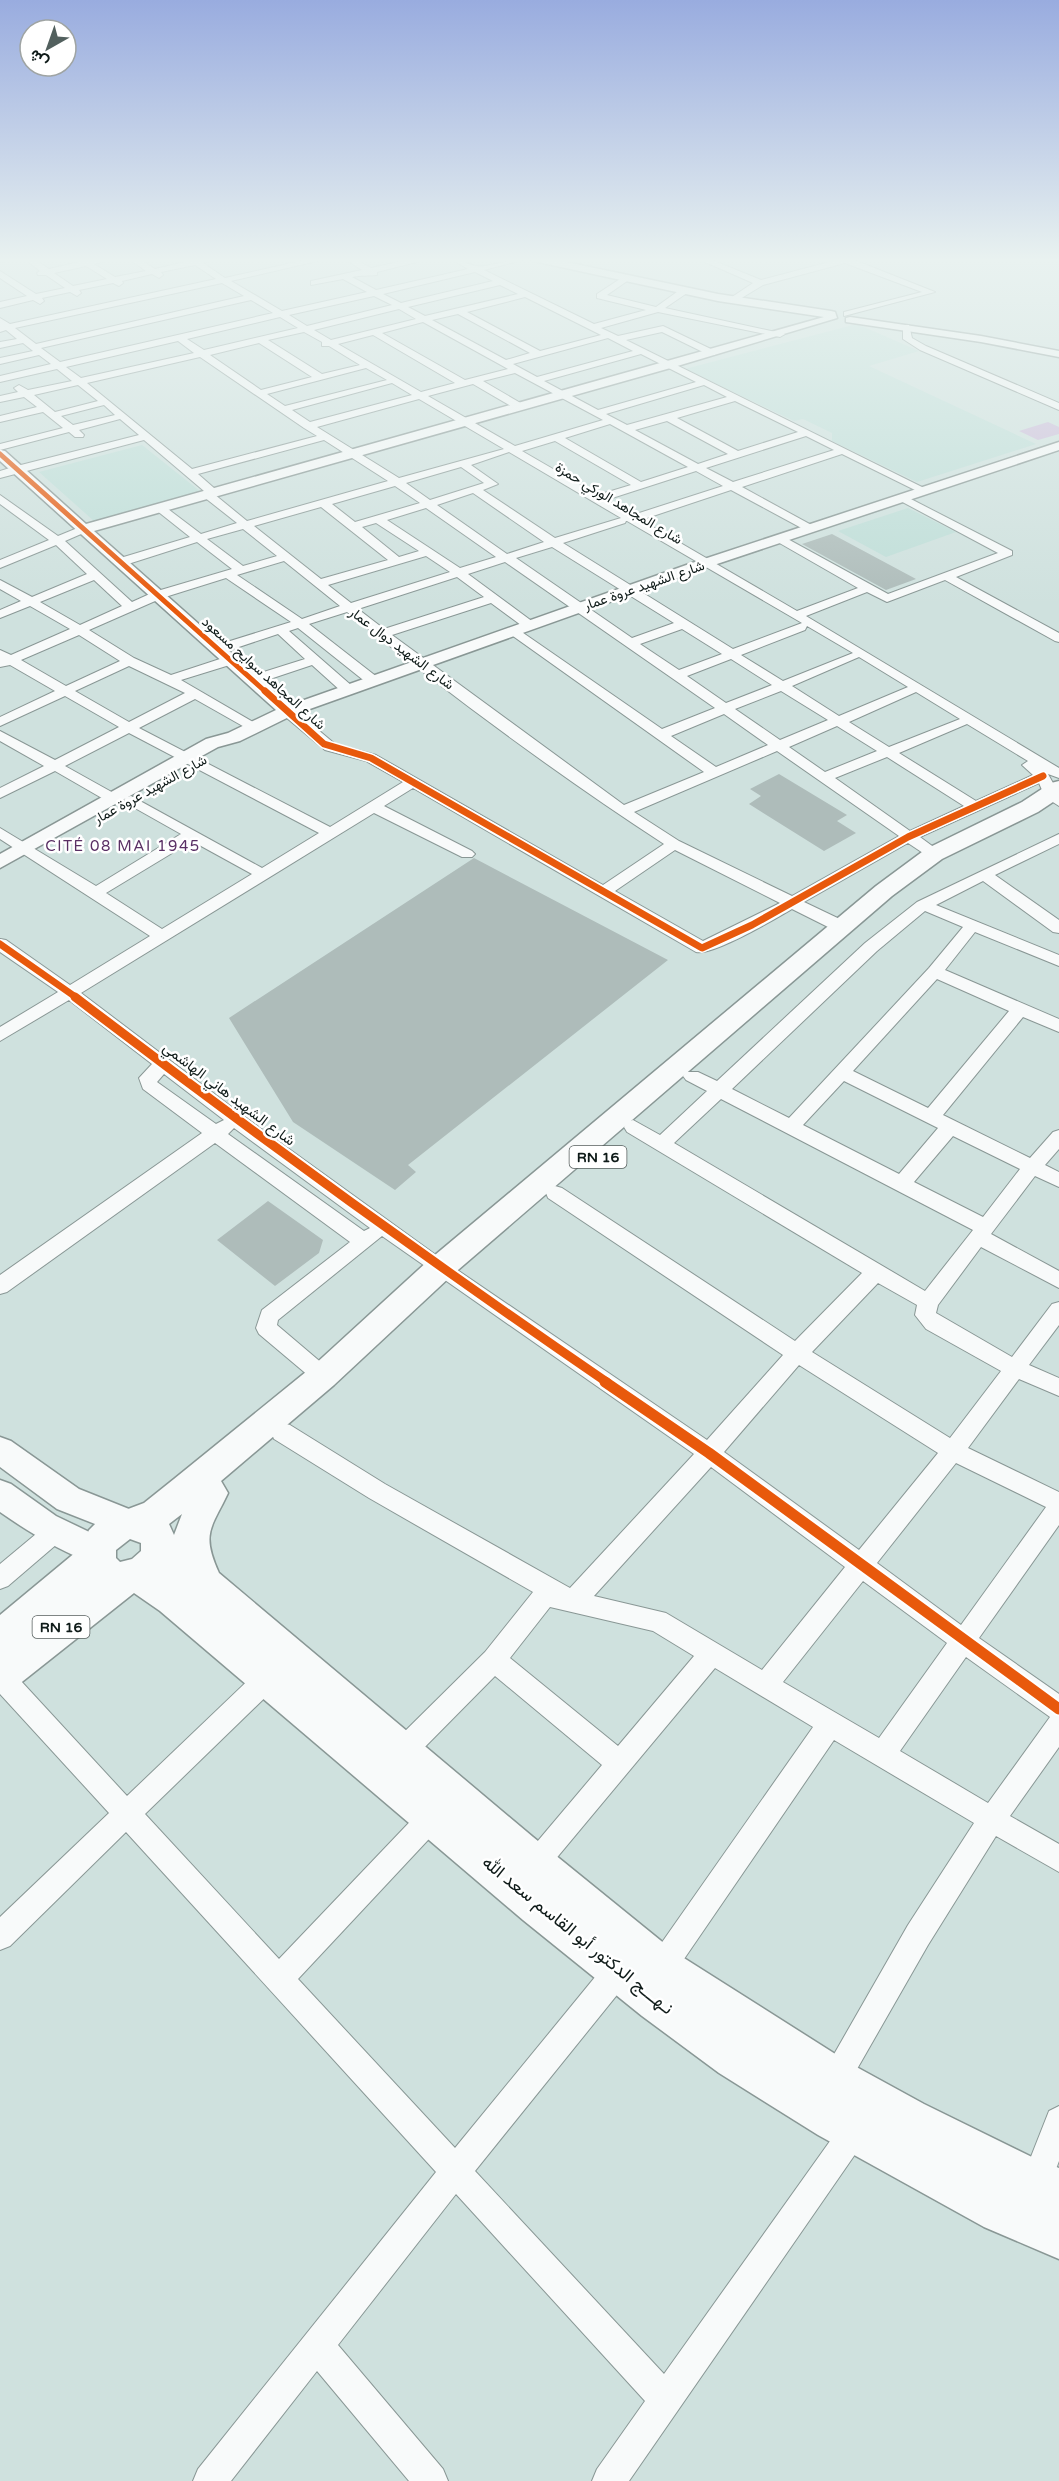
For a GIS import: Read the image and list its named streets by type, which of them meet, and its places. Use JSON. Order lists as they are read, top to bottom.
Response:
{
  "streets": {
    "main road": ["RN 16", "نـهـــج الدكتور أبو القاسم سعد الله"],
    "street": [
      "شارع المجاهد الوركي حمزة",
      "شارع الشهيد عروة عمار",
      "شارع الشهيد دوال عمار",
      "شارع المجاهد سوايح مسعود",
      "شارع الشهيد هاني الهاشمي"
    ]
  },
  "crossings": [
    ["شارع المجاهد الوركي حمزة", "شارع الشهيد عروة عمار"],
    ["شارع المجاهد الوركي حمزة", "RN 16"],
    ["شارع الشهيد عروة عمار", "شارع الشهيد دوال عمار"],
    ["شارع الشهيد عروة عمار", "شارع المجاهد سوايح مسعود"],
    ["شارع الشهيد دوال عمار", "شارع المجاهد سوايح مسعود"],
    ["شارع الشهيد دوال عمار", "RN 16"],
    ["شارع الشهيد هاني الهاشمي", "RN 16"],
    ["RN 16", "نـهـــج الدكتور أبو القاسم سعد الله"]
  ],
  "districts": ["CITÉ 08 MAI 1945"],
  "north": "bottom left"
}
